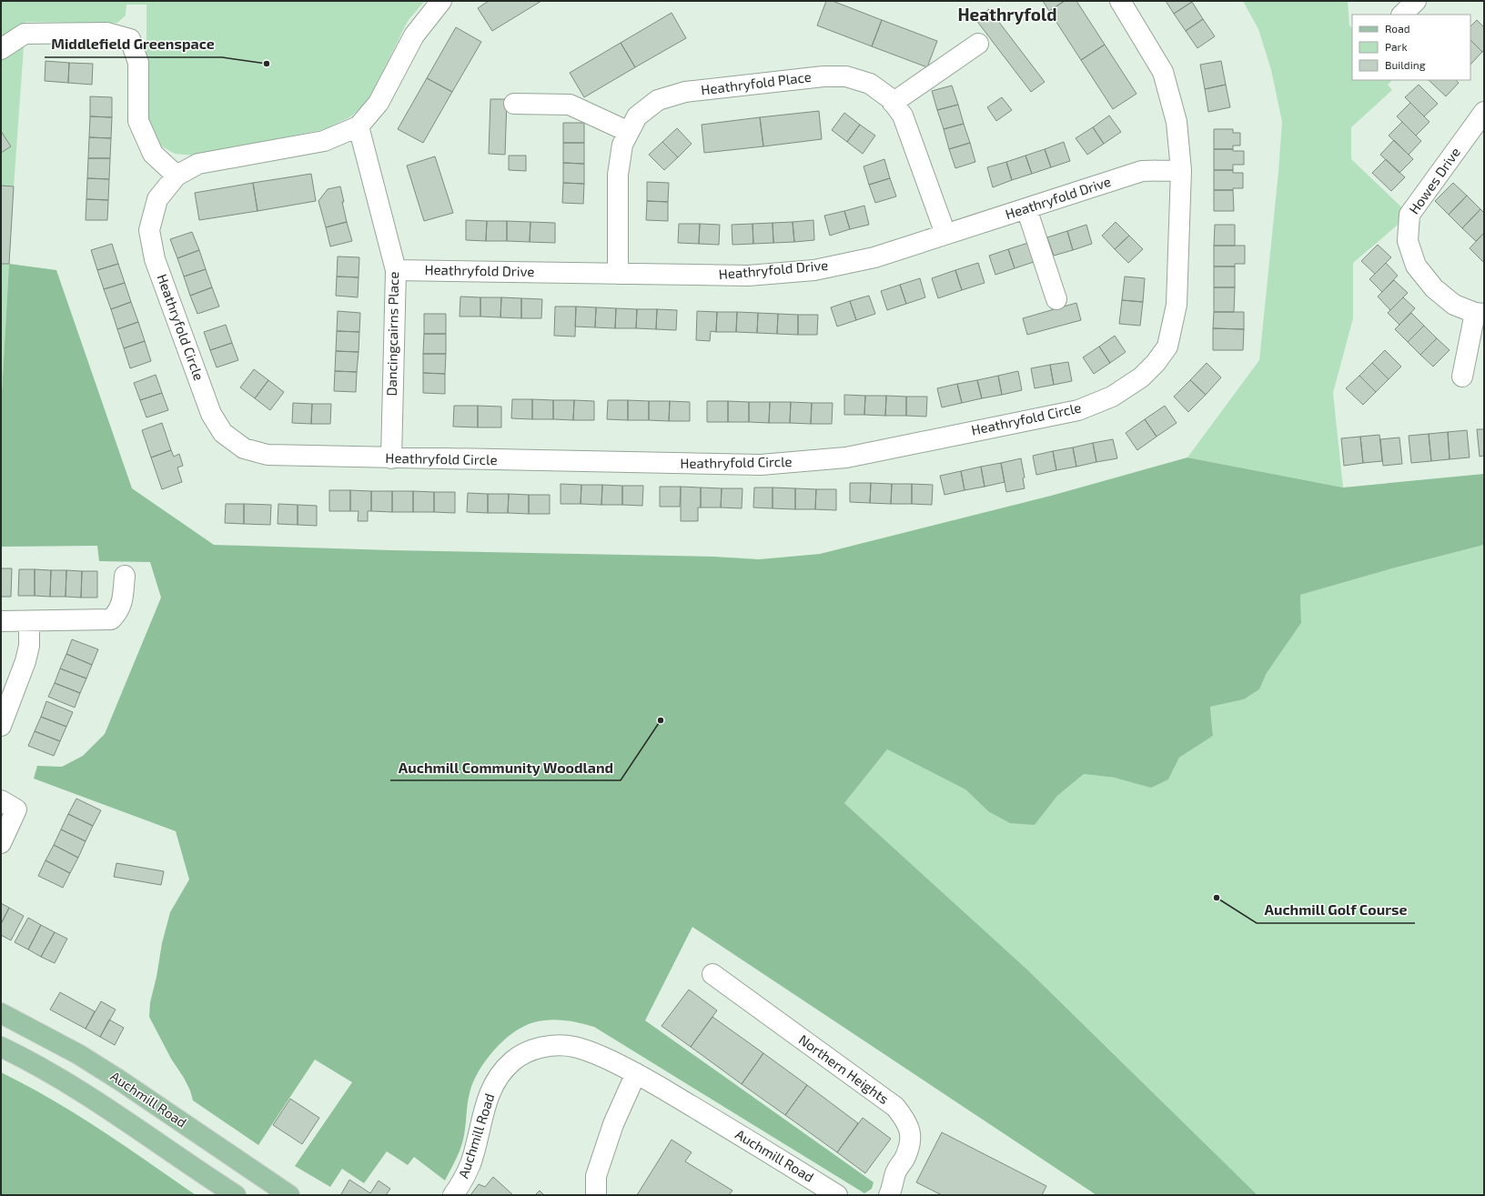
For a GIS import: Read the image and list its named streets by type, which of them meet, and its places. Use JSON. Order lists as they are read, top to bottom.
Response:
{
  "streets": {
    "main road": ["Auchmill Road"],
    "street": [
      "Heathryfold Place",
      "Howes Drive",
      "Heathryfold Drive",
      "Heathryfold Circle",
      "Dancingcairns Place",
      "Northern Heights"
    ]
  },
  "crossings": [
    ["Heathryfold Place", "Heathryfold Drive"],
    ["Heathryfold Drive", "Heathryfold Circle"],
    ["Heathryfold Drive", "Dancingcairns Place"],
    ["Heathryfold Circle", "Dancingcairns Place"]
  ],
  "districts": ["Heathryfold"],
  "places": ["Middlefield Greenspace", "Auchmill Community Woodland", "Auchmill Golf Course"],
  "legend": ["Road", "Park", "Building"]
}
